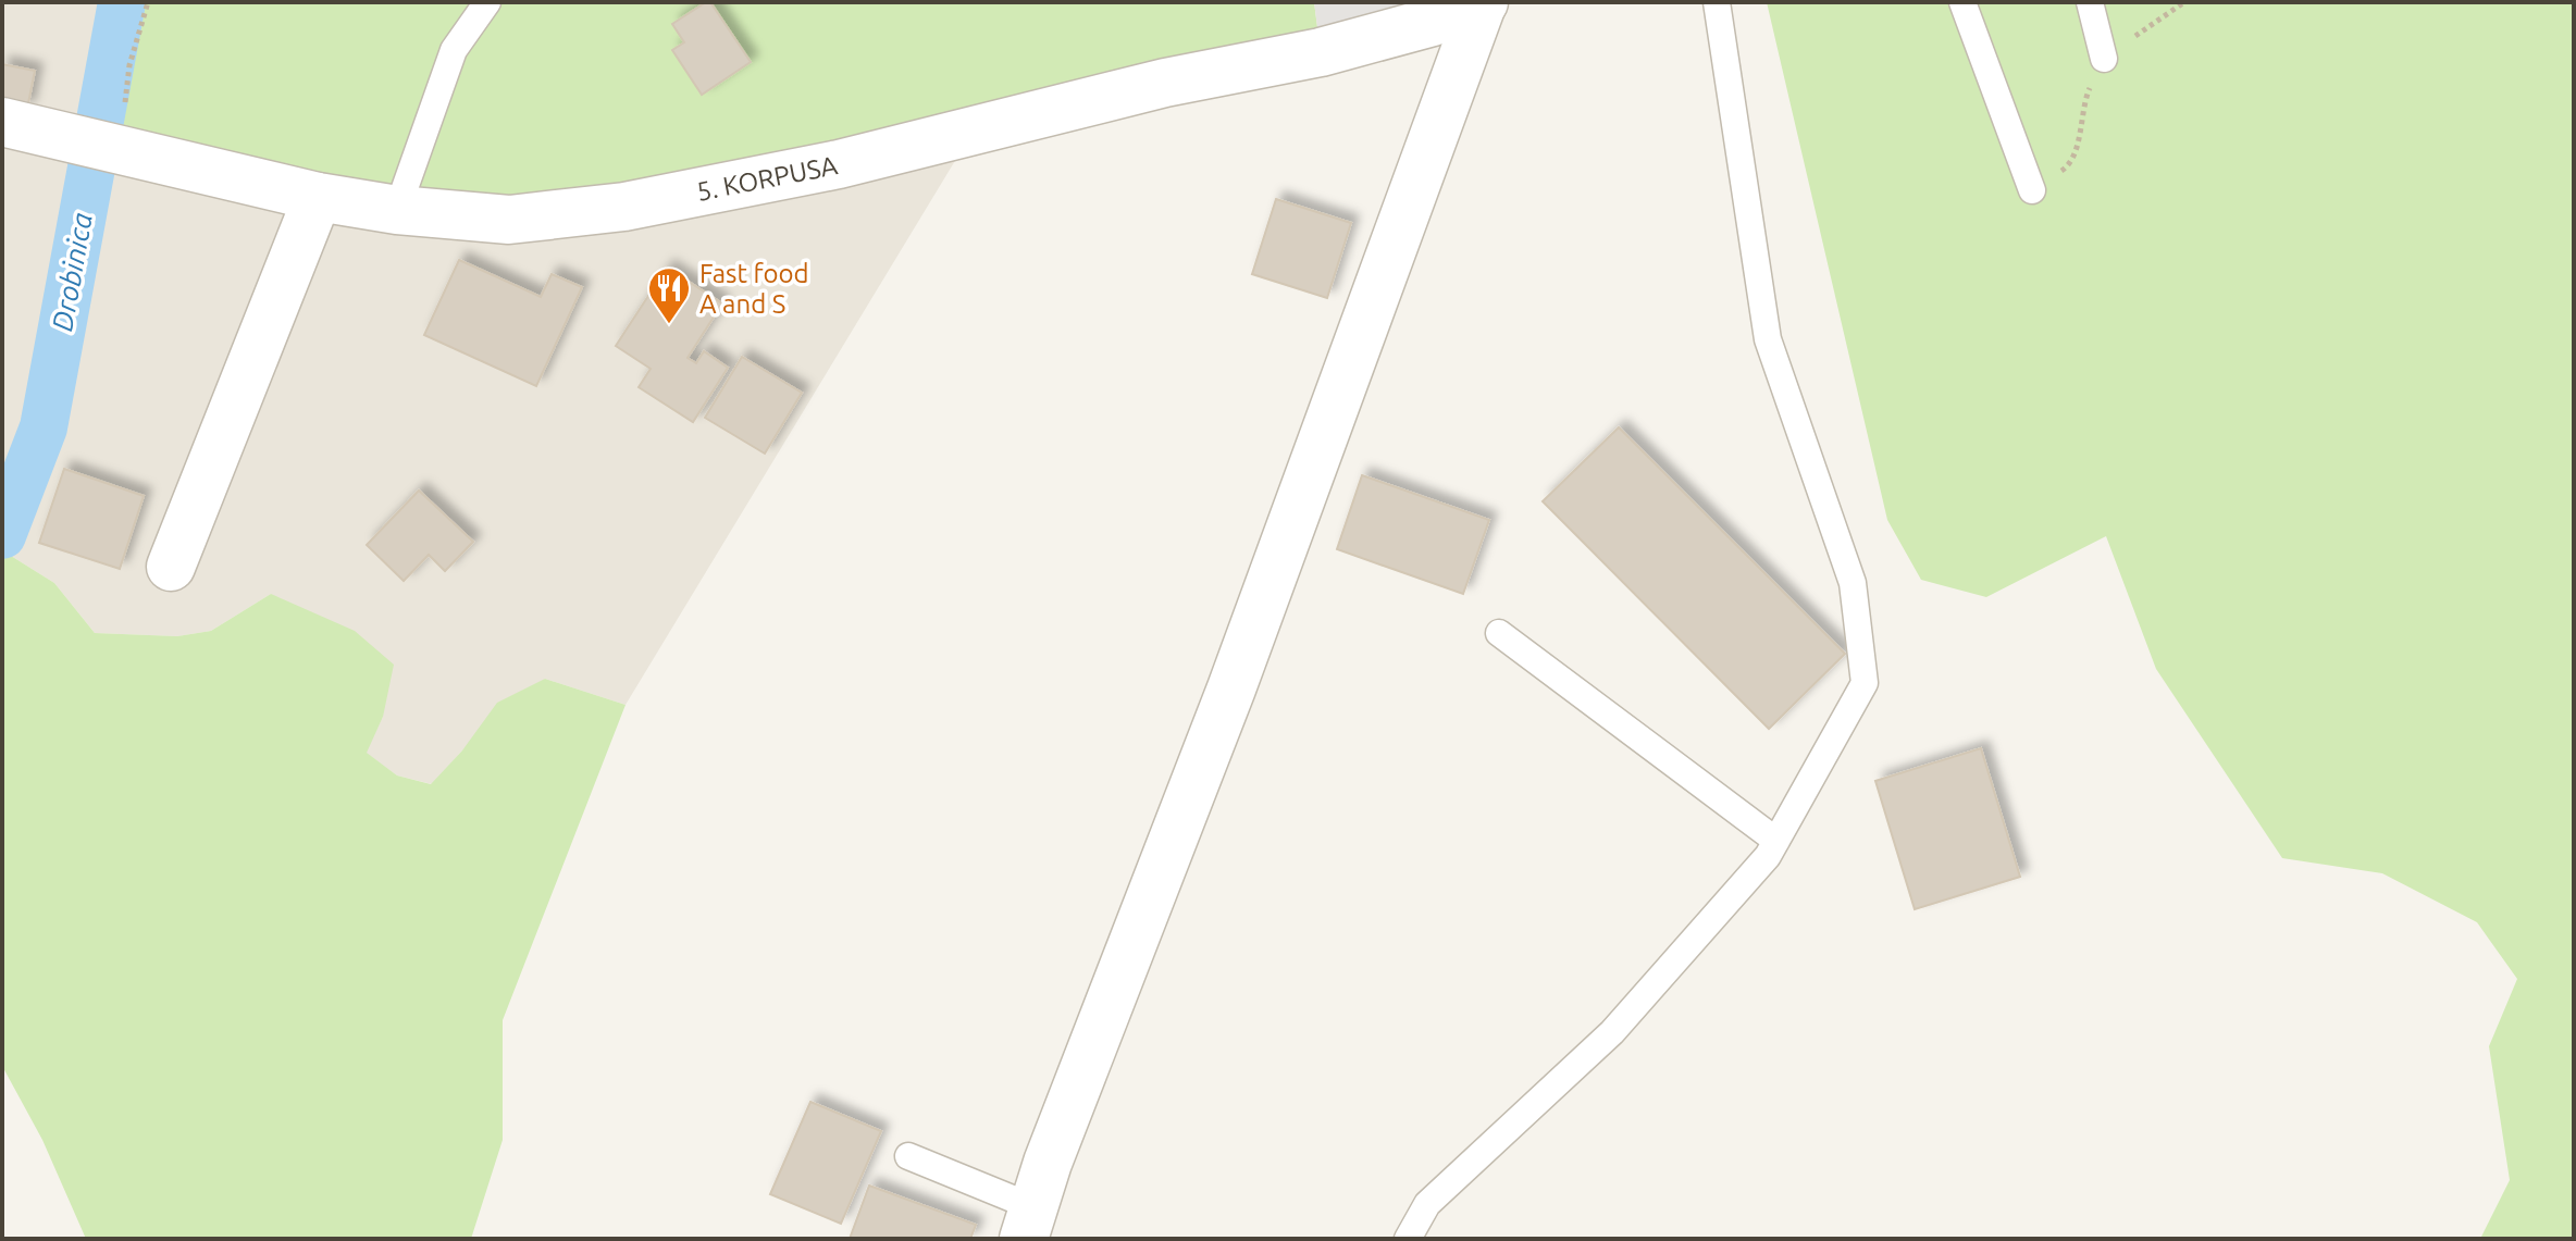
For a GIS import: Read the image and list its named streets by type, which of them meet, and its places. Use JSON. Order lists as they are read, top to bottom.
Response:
{
  "streets": {
    "street": ["5. KORPUSA"]
  },
  "water": ["Drobinica"],
  "places": {
    "restaurant": ["Fast food A and S"]
  }
}
